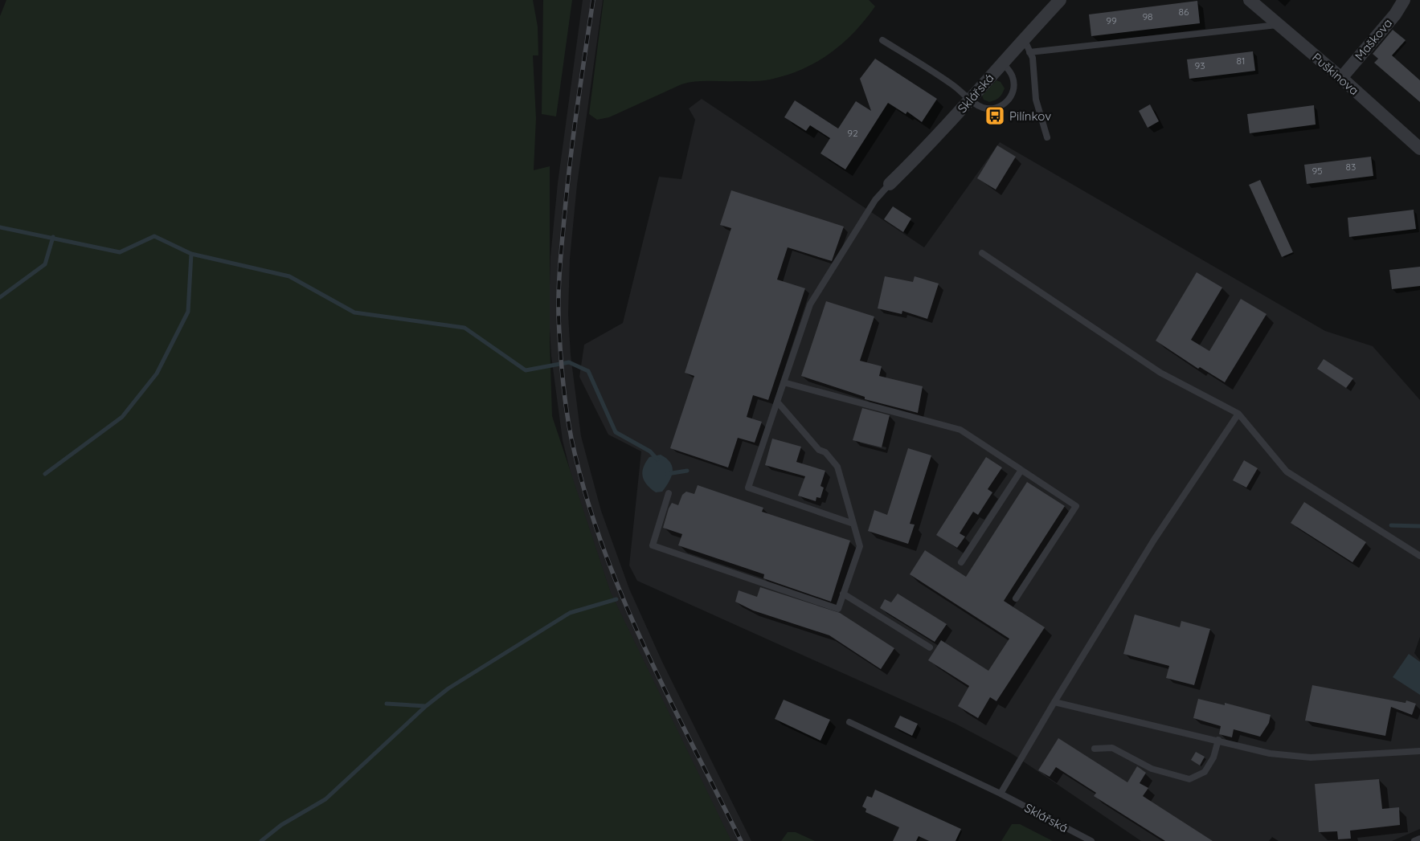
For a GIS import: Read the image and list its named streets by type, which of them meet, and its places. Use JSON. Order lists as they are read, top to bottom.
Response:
{
  "streets": {
    "street": ["Maškova", "Puškinova", "Sklářská"]
  },
  "crossings": [
    ["Maškova", "Puškinova"]
  ],
  "places": {
    "bus stop": ["Pilínkov"]
  },
  "house_numbers": [
    "86",
    "98",
    "99",
    "81",
    "93",
    "92",
    "83",
    "95"
  ]
}
